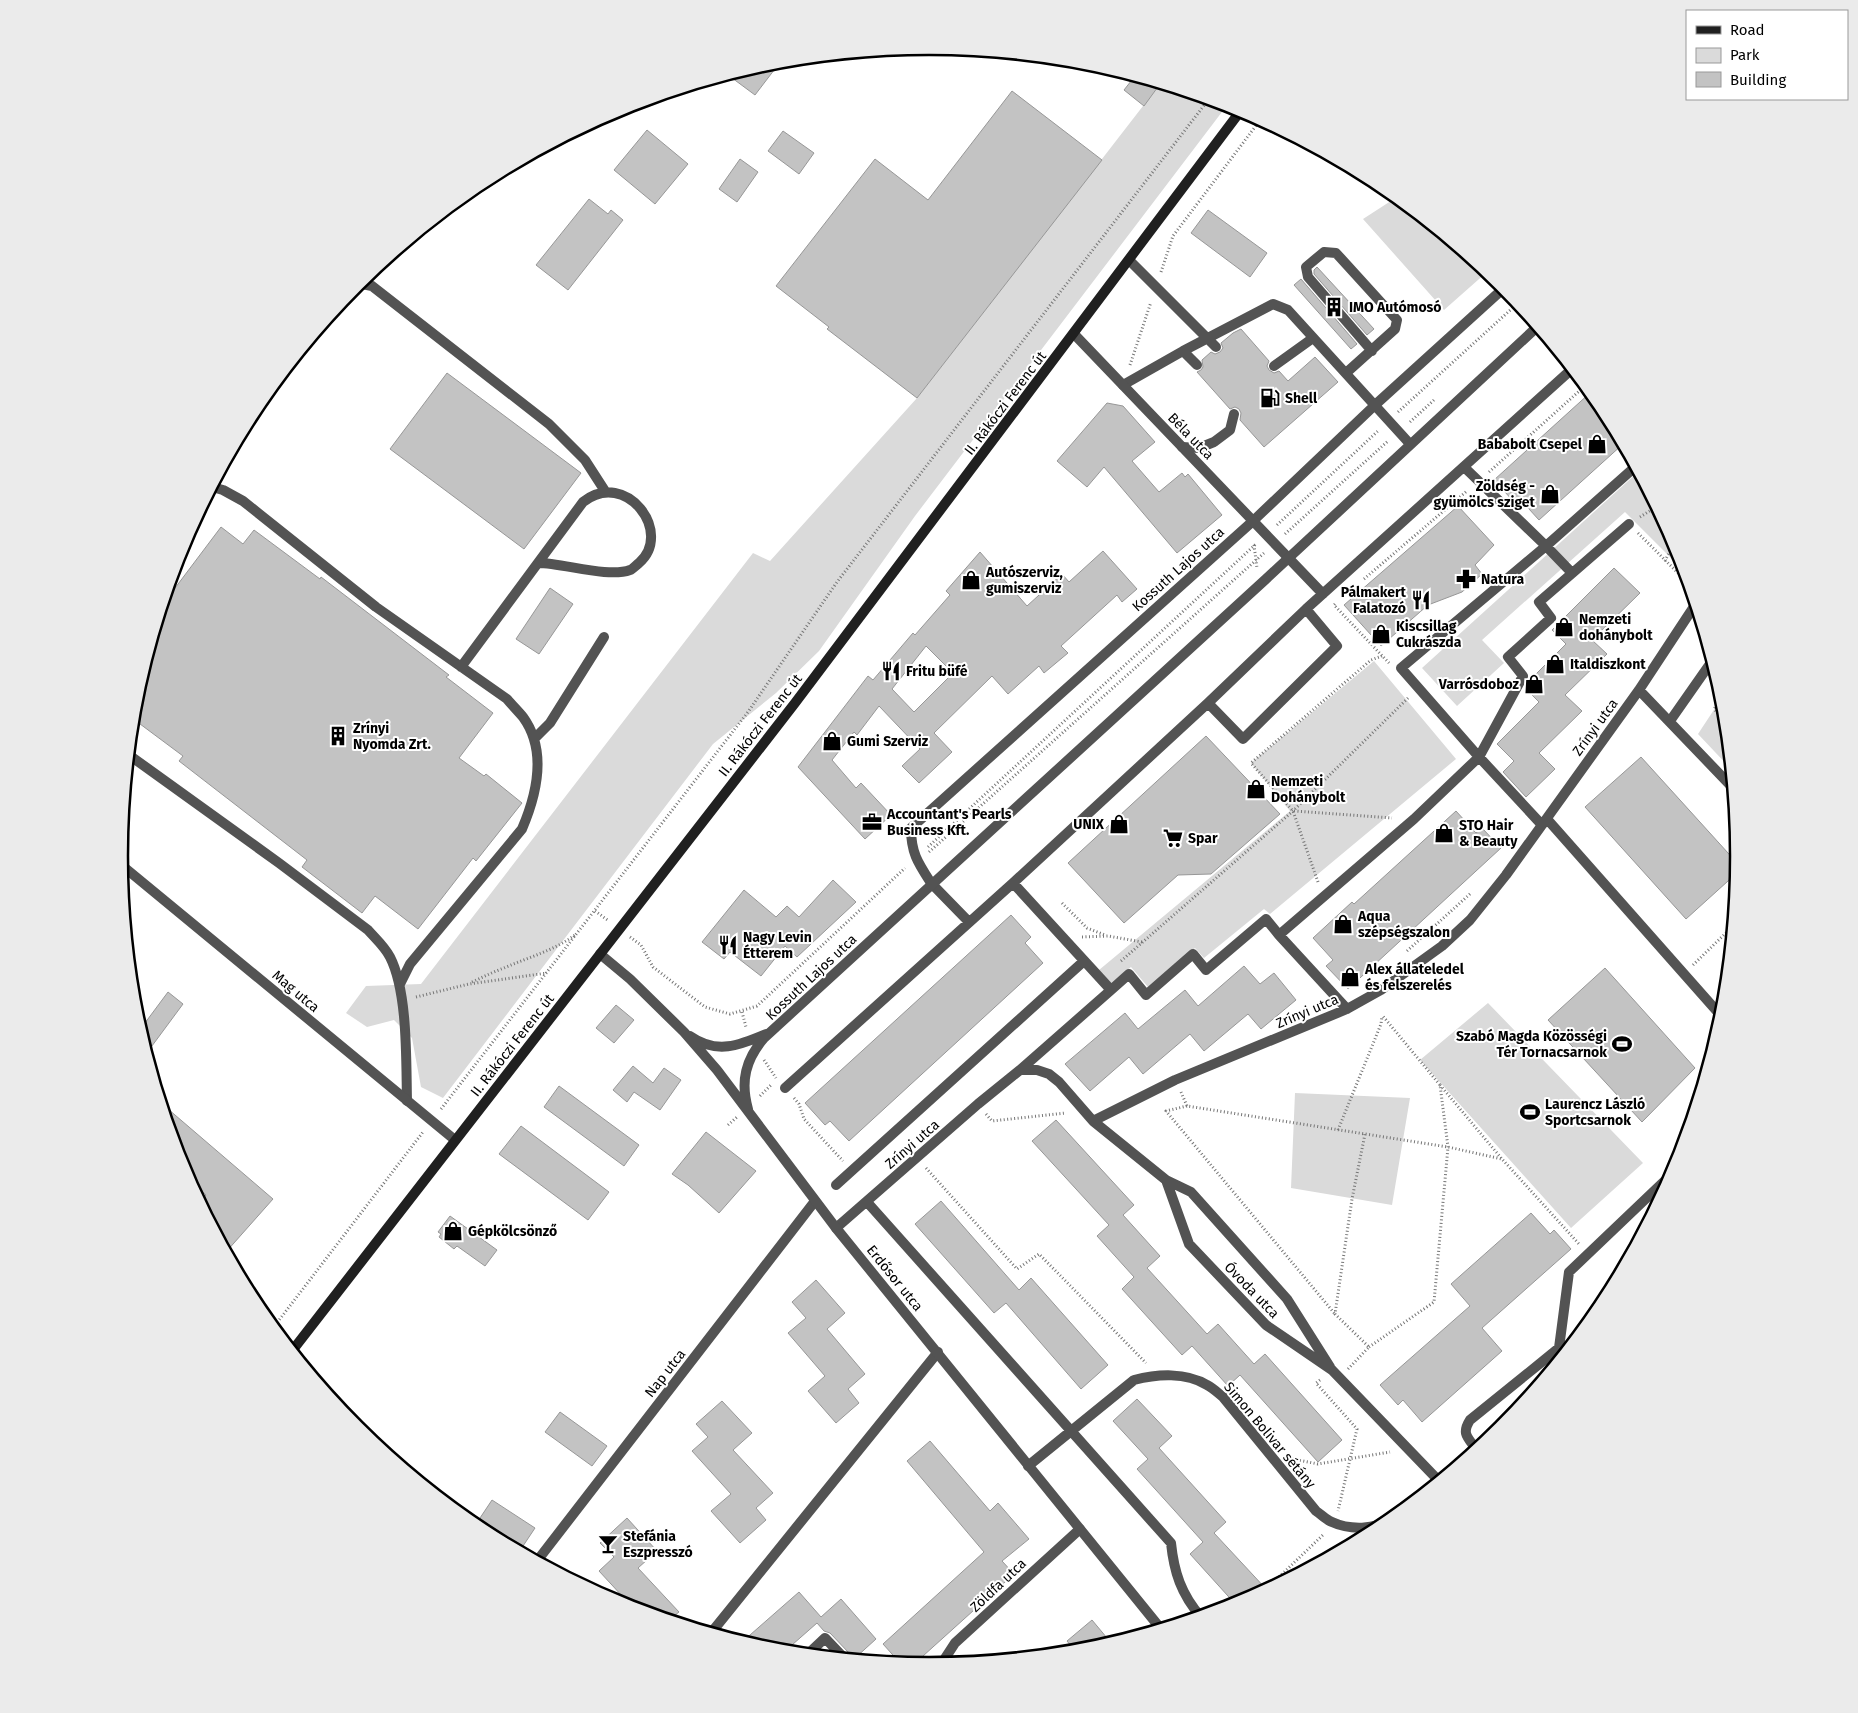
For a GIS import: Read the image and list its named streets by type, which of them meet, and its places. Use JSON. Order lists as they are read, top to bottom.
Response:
{
  "streets": {
    "main road": ["II. Rákóczi Ferenc út"],
    "street": [
      "Béla utca",
      "Kossuth Lajos utca",
      "Zrínyi utca",
      "Mag utca",
      "Erdősor utca",
      "Óvoda utca",
      "Nap utca",
      "Simon Bolivar sétány",
      "Zöldfa utca"
    ]
  },
  "crossings": [
    ["II. Rákóczi Ferenc út", "Béla utca"],
    ["II. Rákóczi Ferenc út", "Mag utca"],
    ["II. Rákóczi Ferenc út", "Erdősor utca"],
    ["Béla utca", "Kossuth Lajos utca"],
    ["Kossuth Lajos utca", "Erdősor utca"],
    ["Zrínyi utca", "Erdősor utca"],
    ["Erdősor utca", "Nap utca"],
    ["Erdősor utca", "Simon Bolivar sétány"],
    ["Erdősor utca", "Zöldfa utca"]
  ],
  "places": {
    "building": ["IMO Autómosó", "Zrínyi Nyomda Zrt."],
    "fuel station": ["Shell"],
    "shop": [
      "Bababolt Csepel",
      "Zöldség - gyümölcs sziget",
      "Autószerviz, gumiszerviz",
      "Nemzeti dohánybolt",
      "Kiscsillag Cukrászda",
      "Italdiszkont",
      "Varrósdoboz",
      "Gumi Szerviz",
      "Nemzeti Dohánybolt",
      "UNIX",
      "STO Hair & Beauty",
      "Aqua szépségszalon",
      "Alex állateledel és felszerelés",
      "Gépkölcsönző"
    ],
    "pharmacy": ["Natura"],
    "restaurant": ["Pálmakert Falatozó", "Fritu büfé", "Nagy Levin Étterem"],
    "office": ["Accountant's Pearls Business Kft."],
    "supermarket": ["Spar"],
    "sports": ["Szabó Magda Közösségi Tér Tornacsarnok", "Laurencz László Sportcsarnok"],
    "bar": ["Stefánia Eszpresszó"]
  },
  "legend": ["Road", "Park", "Building"]
}
